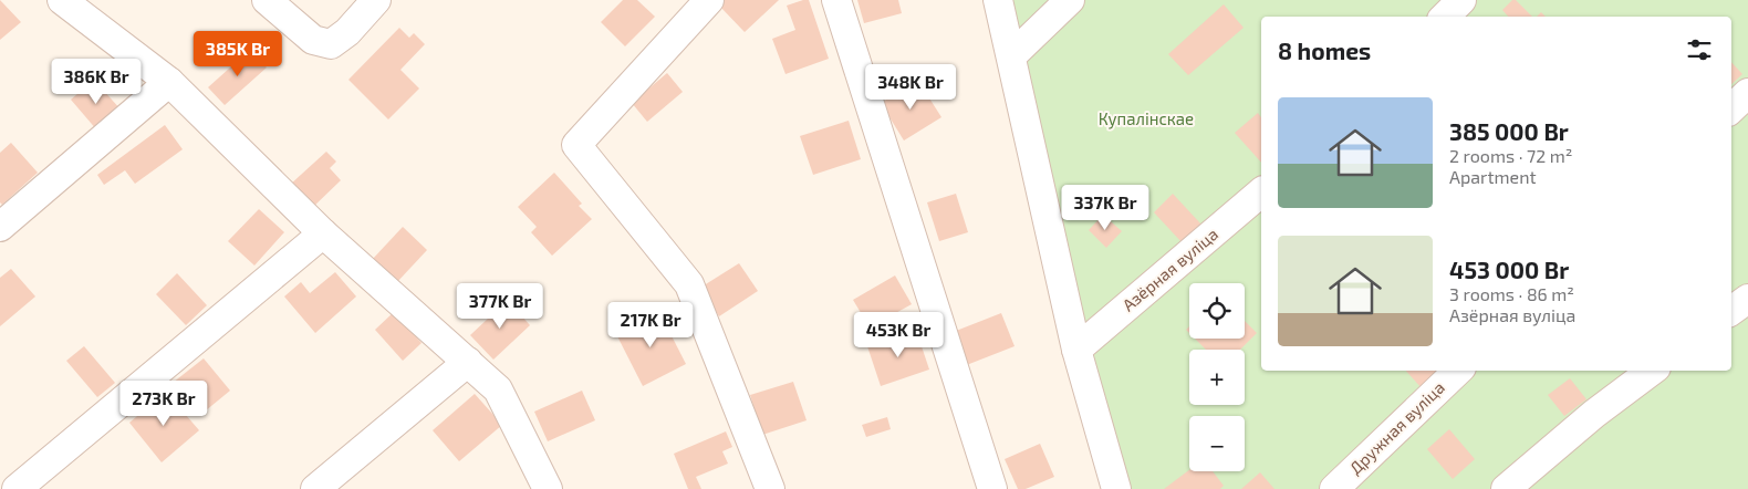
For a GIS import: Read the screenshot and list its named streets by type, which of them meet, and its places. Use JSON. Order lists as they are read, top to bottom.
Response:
{
  "streets": {
    "street": ["Азёрная вуліца", "Дружная вуліца"]
  },
  "parks": ["Купалінскае"],
  "page": {
    "heading": "8 homes",
    "price": [
      "385K Br",
      "386K Br",
      "348K Br",
      "337K Br",
      "377K Br",
      "217K Br",
      "453K Br",
      "273K Br"
    ],
    "list": [
      {
        "name": "385 000 Br",
        "note": "2 rooms · 72 m² · Apartment"
      },
      {
        "name": "453 000 Br",
        "note": "3 rooms · 86 m² · Азёрная вуліца"
      }
    ],
    "map_buttons": ["+", "−"]
  }
}
